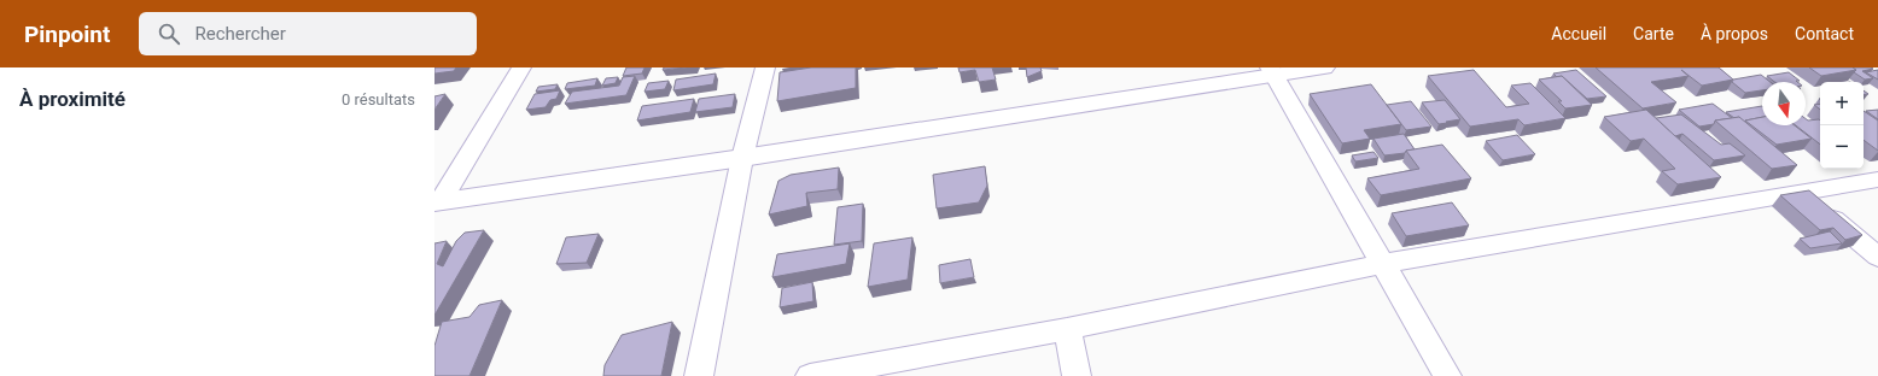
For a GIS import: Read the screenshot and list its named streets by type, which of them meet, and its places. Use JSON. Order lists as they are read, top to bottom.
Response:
{
  "north": "bottom",
  "page": {
    "header": "Pinpoint",
    "search": "Rechercher",
    "nav": [
      "Accueil",
      "Carte",
      "À propos",
      "Contact"
    ],
    "heading": ["À proximité", "0 résultats"],
    "map_buttons": ["+", "−"]
  }
}
